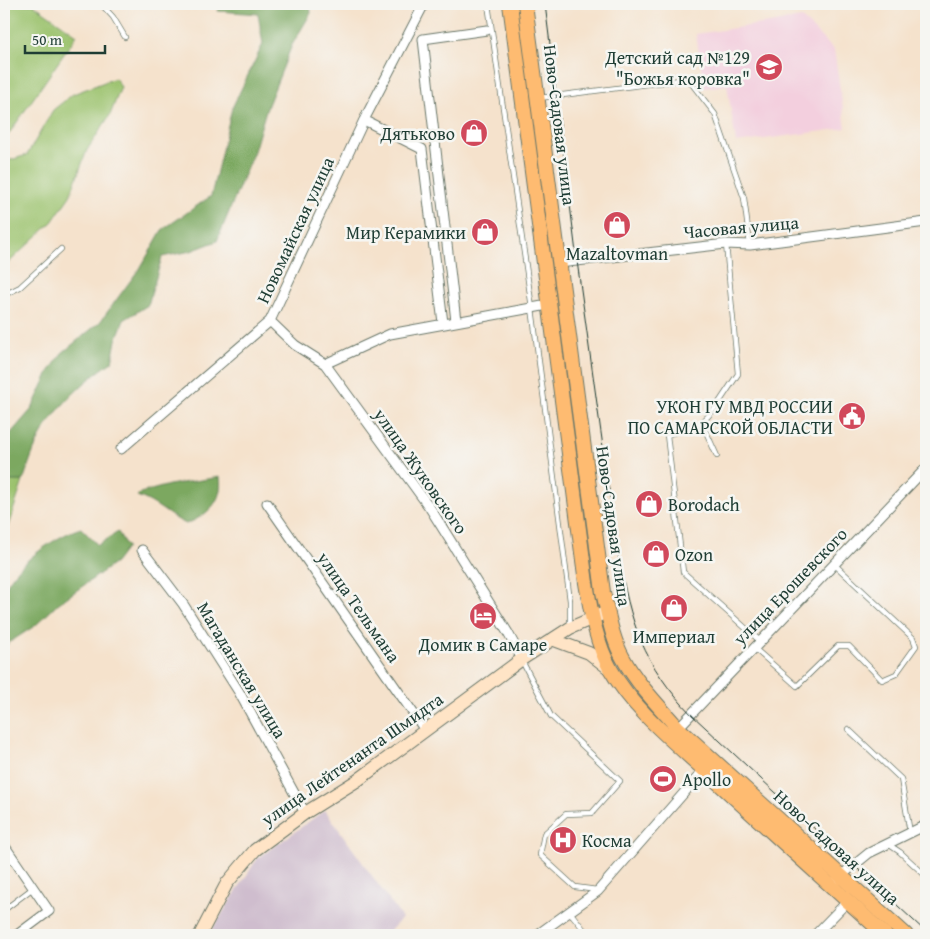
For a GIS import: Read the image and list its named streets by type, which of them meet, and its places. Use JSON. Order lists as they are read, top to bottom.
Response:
{
  "streets": {
    "main road": ["Ново-Садовая улица"],
    "street": [
      "Часовая улица",
      "Новомайская улица",
      "улица Жуковского",
      "улица Ерошевского",
      "улица Тельмана",
      "Магаданская улица",
      "улица Лейтенанта Шмидта"
    ]
  },
  "crossings": [
    ["Ново-Садовая улица", "Часовая улица"],
    ["Ново-Садовая улица", "улица Ерошевского"],
    ["Ново-Садовая улица", "улица Лейтенанта Шмидта"],
    ["Новомайская улица", "улица Жуковского"],
    ["улица Жуковского", "улица Лейтенанта Шмидта"],
    ["улица Тельмана", "улица Лейтенанта Шмидта"],
    ["Магаданская улица", "улица Лейтенанта Шмидта"]
  ],
  "places": {
    "school or university": ["Детский сад №129 \"Божья коровка\""],
    "shop": [
      "Дятьково",
      "Mazaltovman",
      "Мир Керамики",
      "Borodach",
      "Ozon",
      "Империал"
    ],
    "public building": ["УКОН ГУ МВД РОССИИ ПО САМАРСКОЙ ОБЛАСТИ"],
    "hotel": ["Домик в Самаре"],
    "sports": ["Apollo"],
    "hospital": ["Косма"]
  },
  "scale_bar": "50 m"
}
